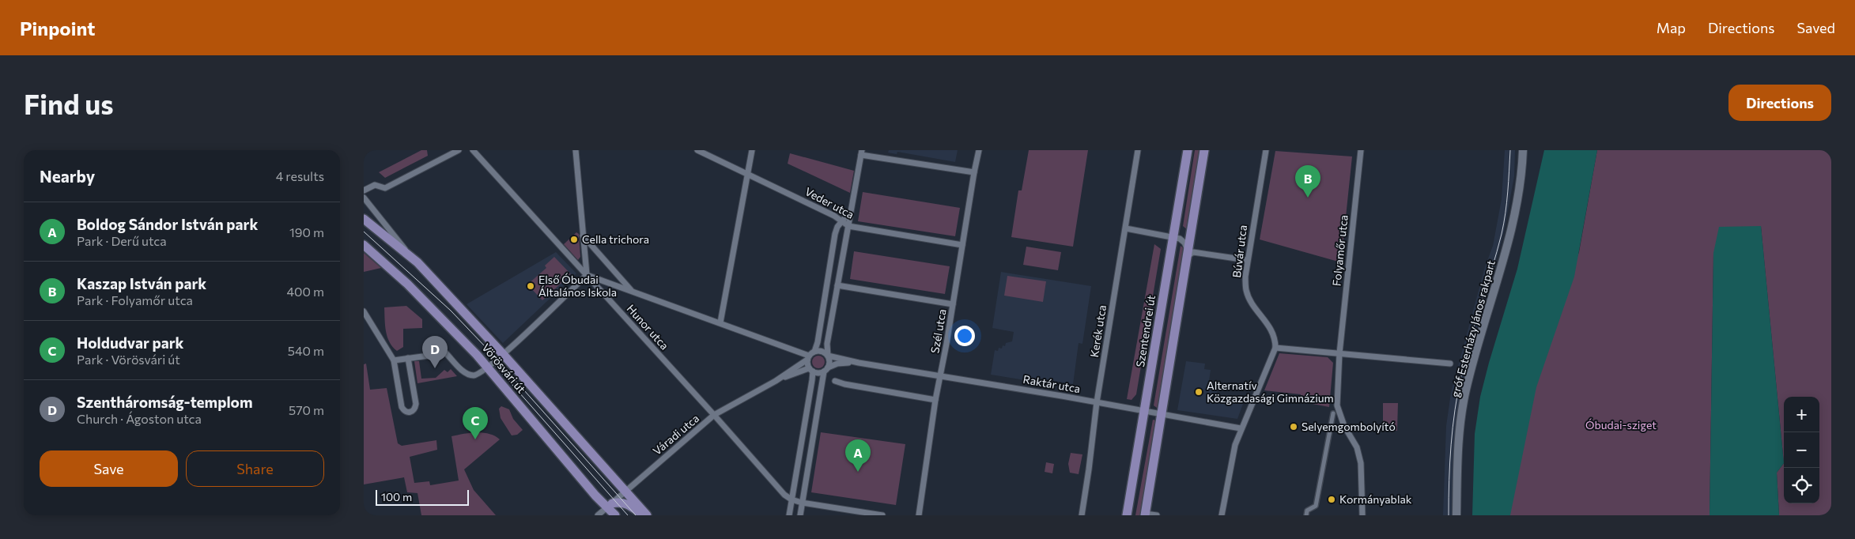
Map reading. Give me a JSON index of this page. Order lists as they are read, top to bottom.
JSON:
{
  "streets": {
    "main road": ["gróf Esterházy János rakpart", "Szentendrei út", "Vörösvári út"],
    "street": [
      "Veder utca",
      "Folyamőr utca",
      "Búvár utca",
      "Hunor utca",
      "Szél utca",
      "Kerék utca",
      "Raktár utca",
      "Váradi utca"
    ]
  },
  "crossings": [
    ["Veder utca", "Szél utca"],
    ["Hunor utca", "Váradi utca"],
    ["Szél utca", "Raktár utca"],
    ["Kerék utca", "Raktár utca"],
    ["Szentendrei út", "Raktár utca"],
    ["Vörösvári út", "Váradi utca"],
    ["Raktár utca", "Váradi utca"]
  ],
  "parks": ["Óbudai-sziget"],
  "places": [
    "Cella trichora",
    "Első Óbudai Általános Iskola",
    "Alternatív Közgazdasági Gimnázium",
    "Selyemgombolyító",
    "Kormányablak"
  ],
  "scale_bar": "100 m",
  "page": {
    "header": "Pinpoint",
    "nav": ["Map", "Directions", "Saved"],
    "buttons": [
      "Directions",
      ["Save", "Share"]
    ],
    "title": "Find us",
    "heading": ["Nearby", "4 results"],
    "pins": [
      "B",
      "D",
      "C",
      "A"
    ],
    "list": [
      {
        "mark": "A",
        "name": "Boldog Sándor István park",
        "note": "Park · Derű utca",
        "value": "190 m"
      },
      {
        "mark": "B",
        "name": "Kaszap István park",
        "note": "Park · Folyamőr utca",
        "value": "400 m"
      },
      {
        "mark": "C",
        "name": "Holdudvar park",
        "note": "Park · Vörösvári út",
        "value": "540 m"
      },
      {
        "mark": "D",
        "name": "Szentháromság-templom",
        "note": "Church · Ágoston utca",
        "value": "570 m"
      }
    ],
    "map_buttons": ["+", "−"],
    "scale": "100 m"
  }
}
